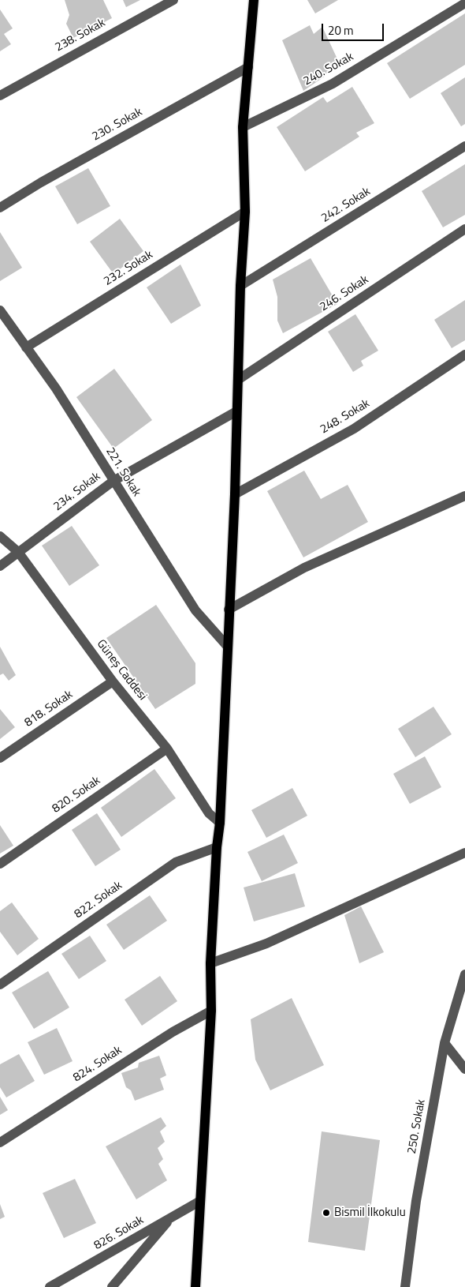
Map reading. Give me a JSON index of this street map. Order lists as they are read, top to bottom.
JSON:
{
  "streets": {
    "street": [
      "238. Sokak",
      "240. Sokak",
      "230. Sokak",
      "242. Sokak",
      "232. Sokak",
      "246. Sokak",
      "248. Sokak",
      "221. Sokak",
      "234. Sokak",
      "Güneş Caddesi",
      "818. Sokak",
      "820. Sokak",
      "822. Sokak",
      "824. Sokak",
      "250. Sokak",
      "826. Sokak"
    ]
  },
  "crossings": [
    ["232. Sokak", "221. Sokak"],
    ["221. Sokak", "234. Sokak"],
    ["234. Sokak", "Güneş Caddesi"],
    ["Güneş Caddesi", "818. Sokak"],
    ["Güneş Caddesi", "820. Sokak"]
  ],
  "places": ["Bismil İlkokulu"],
  "scale_bar": "20 m"
}
